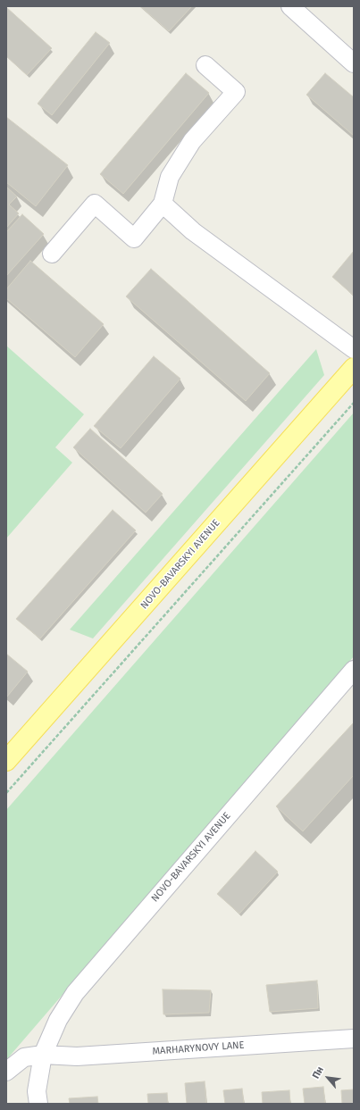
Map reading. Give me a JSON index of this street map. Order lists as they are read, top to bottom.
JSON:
{
  "streets": {
    "main road": ["NOVO-BAVARSKYI AVENUE"],
    "street": ["MARHARYNOVY LANE"]
  },
  "crossings": [
    ["NOVO-BAVARSKYI AVENUE", "MARHARYNOVY LANE"]
  ],
  "north": "top left"
}
